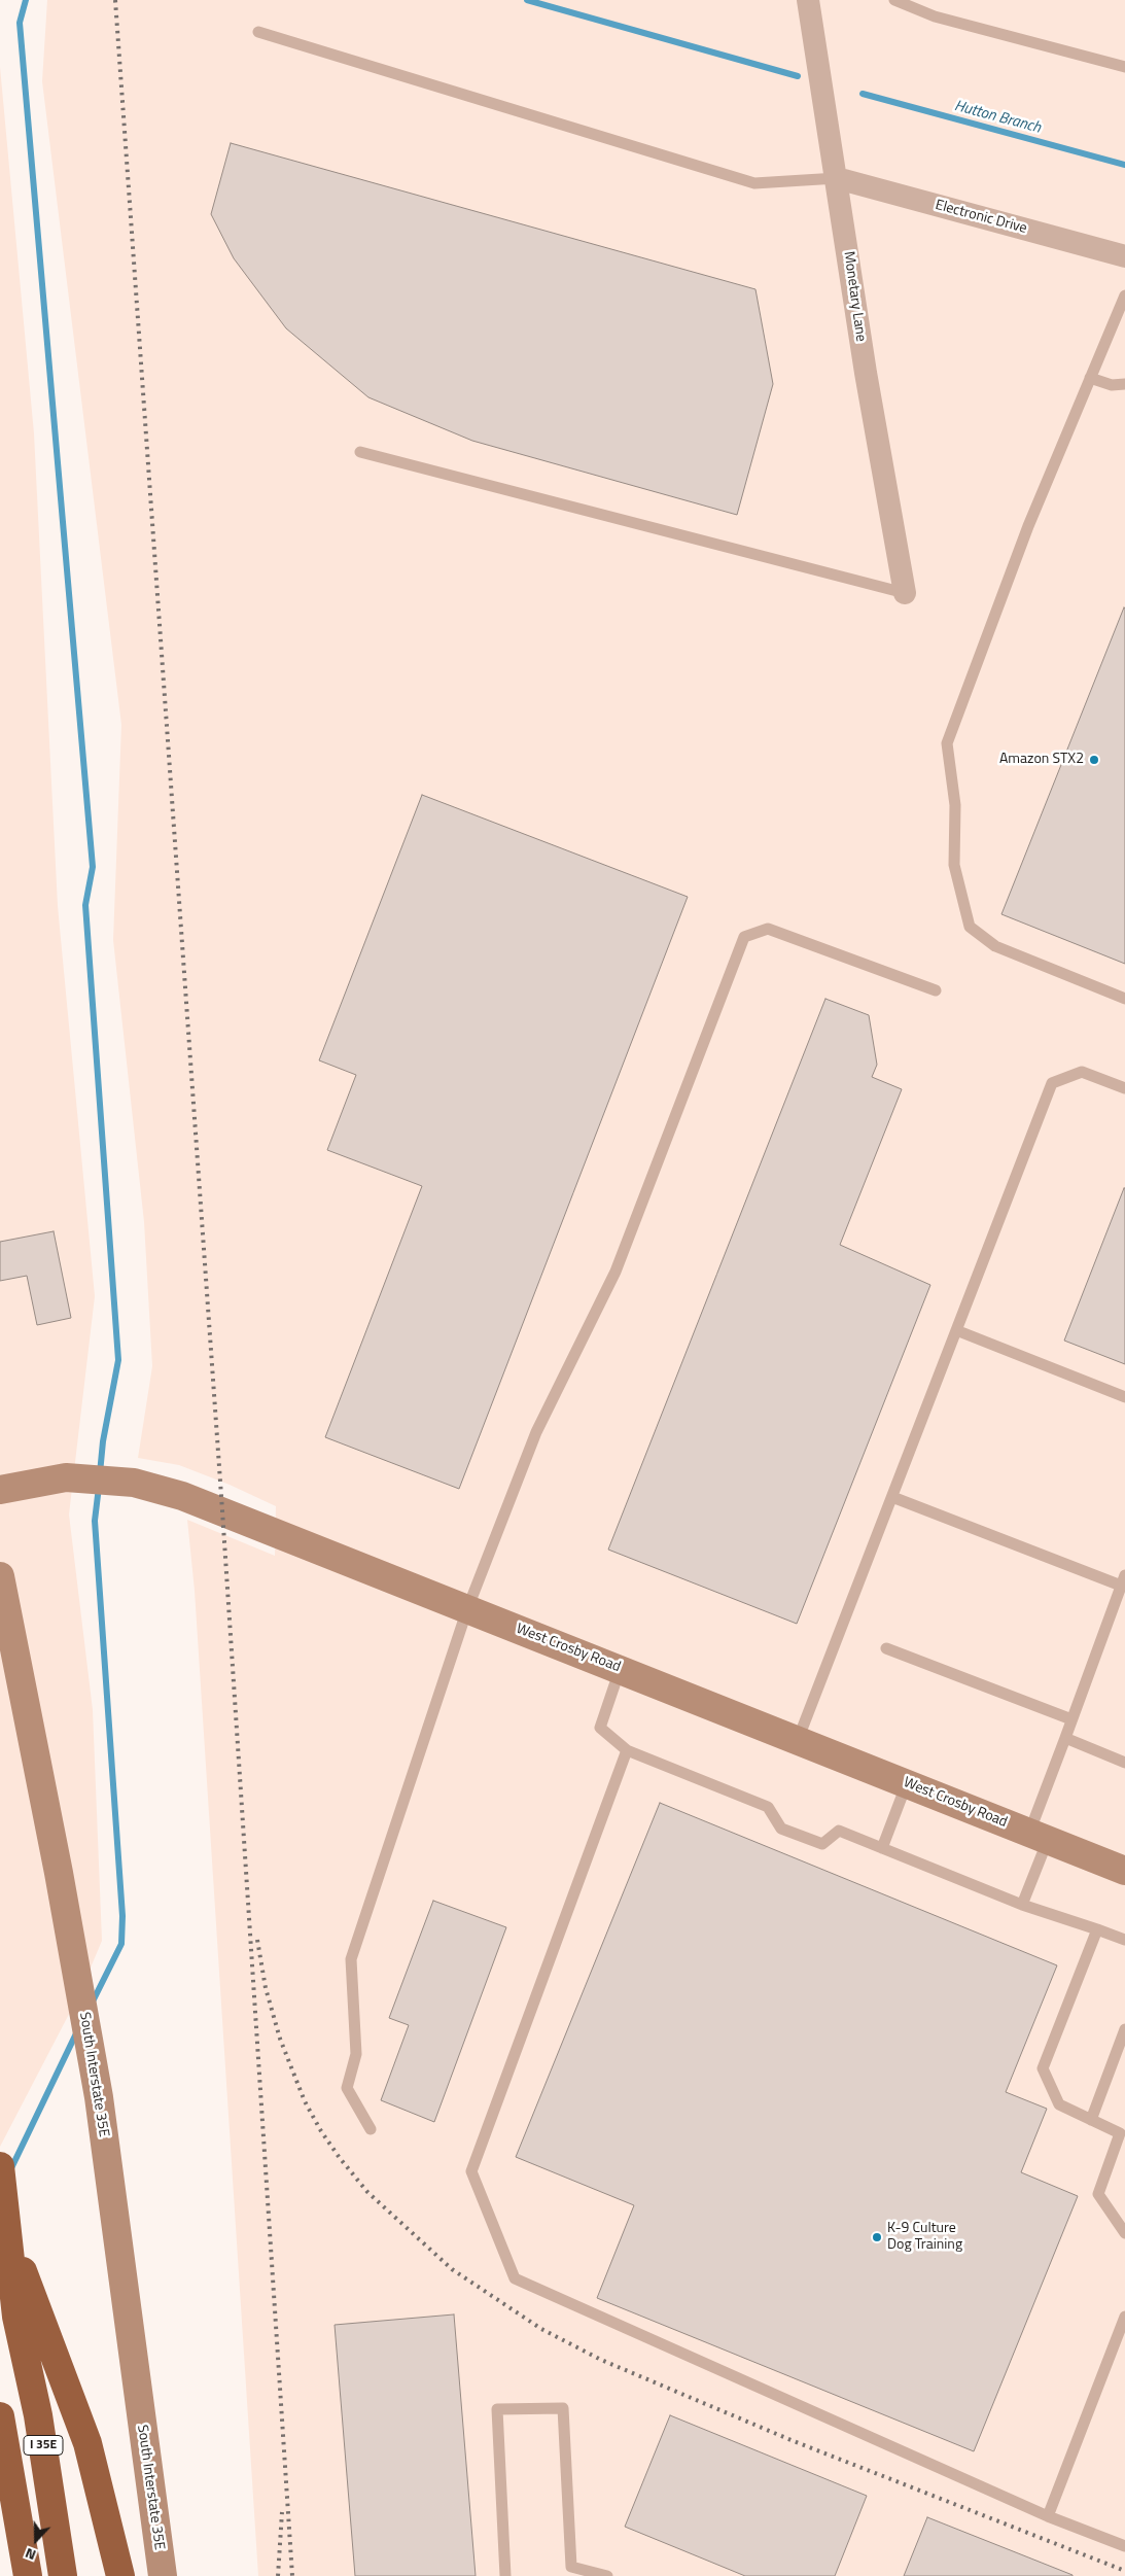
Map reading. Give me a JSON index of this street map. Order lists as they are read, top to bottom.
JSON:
{
  "streets": {
    "highway": ["I 35E"],
    "street": [
      "Electronic Drive",
      "Monetary Lane",
      "West Crosby Road",
      "South Interstate 35E"
    ]
  },
  "crossings": [
    ["Electronic Drive", "Monetary Lane"]
  ],
  "water": ["Hutton Branch"],
  "places": ["Amazon STX2", "K-9 Culture Dog Training"],
  "north": "bottom"
}
